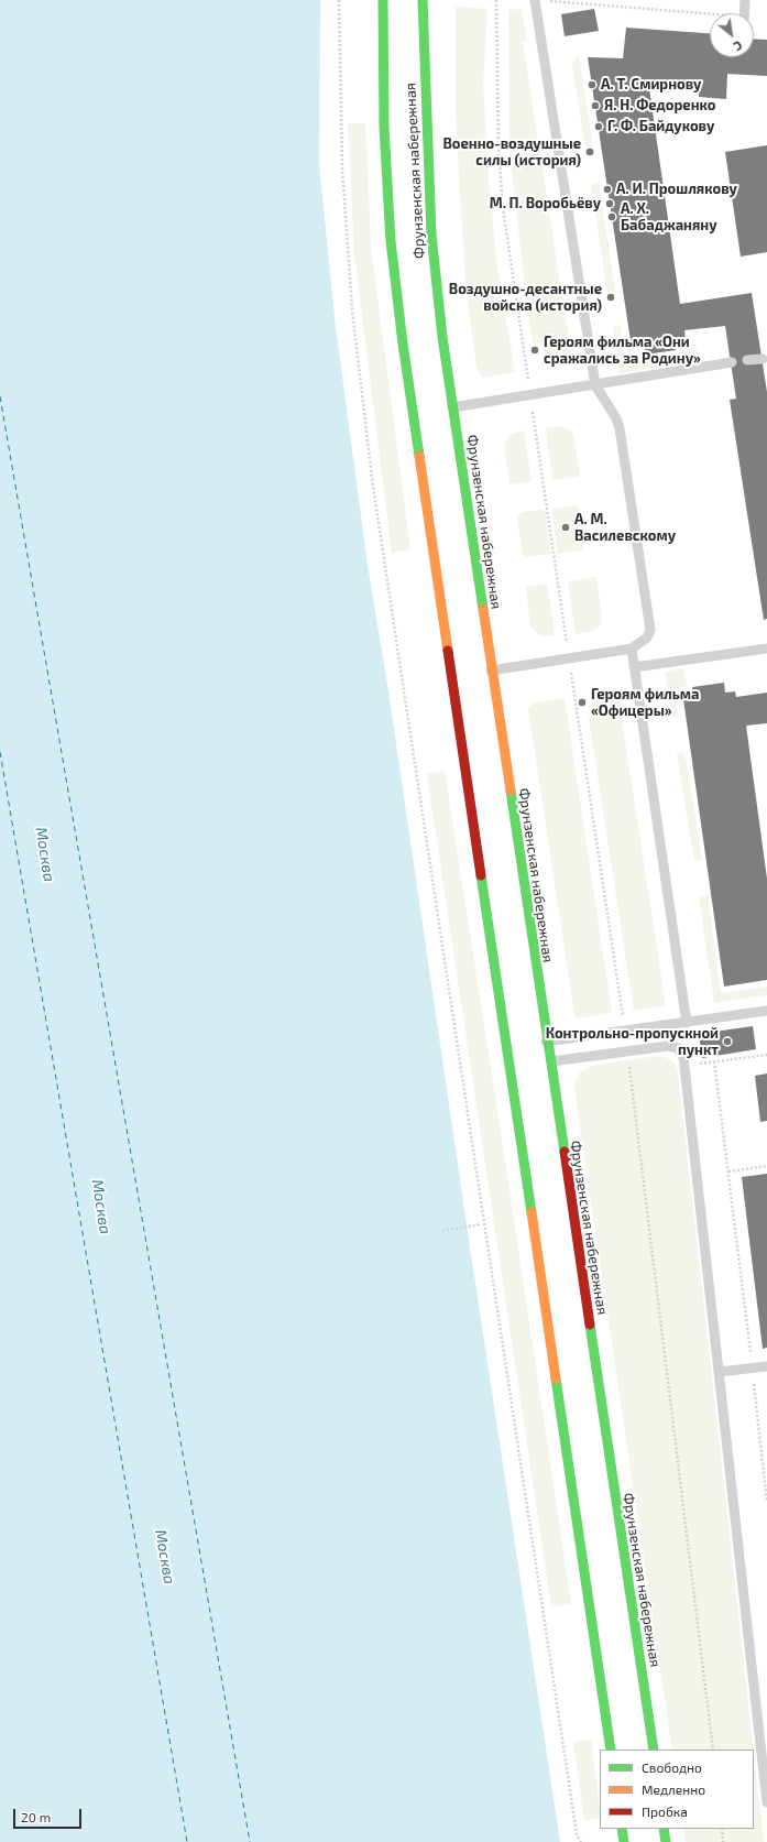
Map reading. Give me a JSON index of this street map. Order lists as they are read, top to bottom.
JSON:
{
  "streets": {
    "main road": ["Фрунзенская набережная"]
  },
  "water": ["Москва"],
  "places": [
    "А. Т. Смирнову",
    "Я. Н. Федоренко",
    "Г. Ф. Байдукову",
    "Военно-воздушные силы (история)",
    "А. И. Прошлякову",
    "М. П. Воробьёву",
    "А. Х. Бабаджаняну",
    "Воздушно-десантные войска (история)",
    "Героям фильма «Они сражались за Родину»",
    "А. М. Василевскому",
    "Героям фильма «Офицеры»",
    "Контрольно-пропускной пункт"
  ],
  "legend": ["Свободно", "Медленно", "Пробка"],
  "scale_bar": "20 m",
  "north": "bottom right"
}
